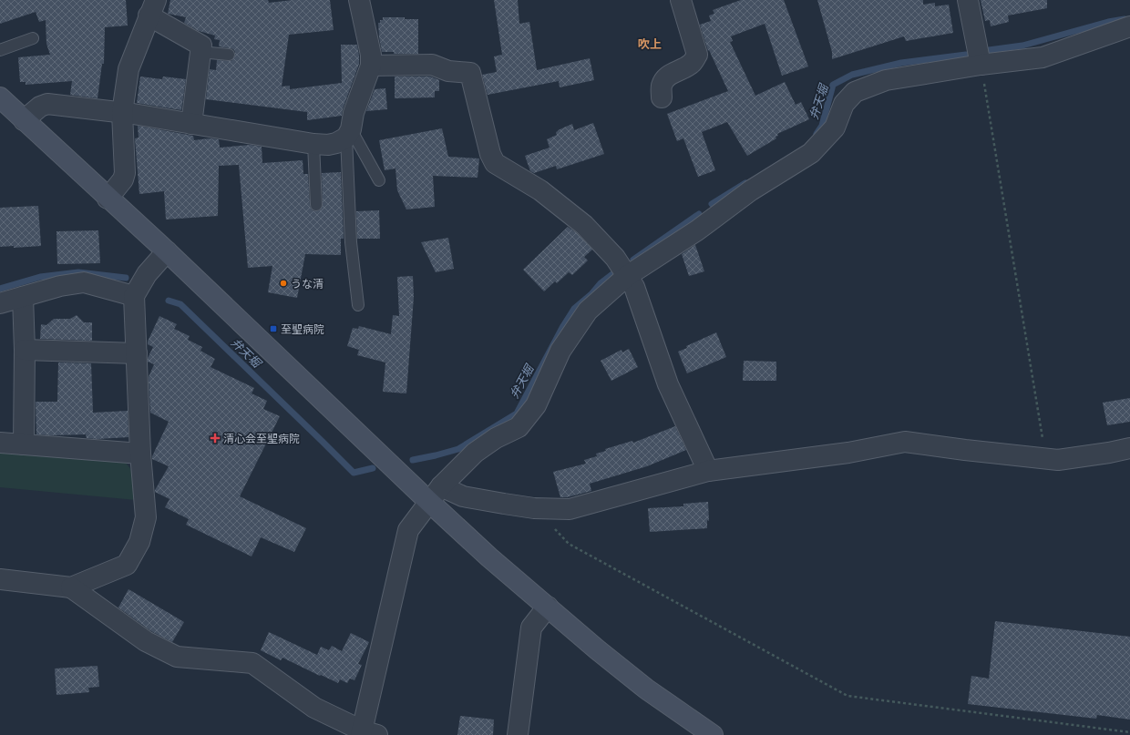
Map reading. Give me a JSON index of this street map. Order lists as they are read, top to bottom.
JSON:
{
  "districts": ["吹上"],
  "water": ["弁天堀"],
  "places": {
    "other": ["うな清"],
    "transit": ["至聖病院"],
    "health": ["清心会至聖病院"]
  }
}
